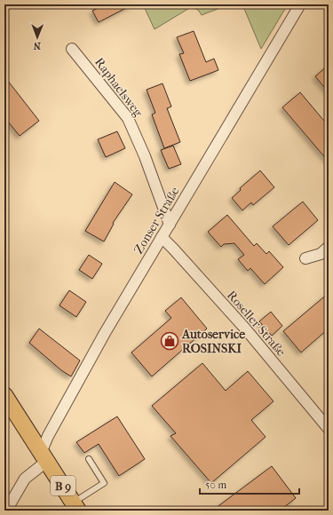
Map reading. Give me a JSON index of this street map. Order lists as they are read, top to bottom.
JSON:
{
  "streets": {
    "main road": ["B 9"],
    "street": ["Raphaelsweg", "Zonser Straße", "Roseller Straße"]
  },
  "crossings": [
    ["Raphaelsweg", "Zonser Straße"],
    ["Zonser Straße", "Roseller Straße"],
    ["Zonser Straße", "B 9"]
  ],
  "places": {
    "shop": ["Autoservice ROSINSKI"]
  },
  "scale_bar": "50 m",
  "north": "bottom"
}
